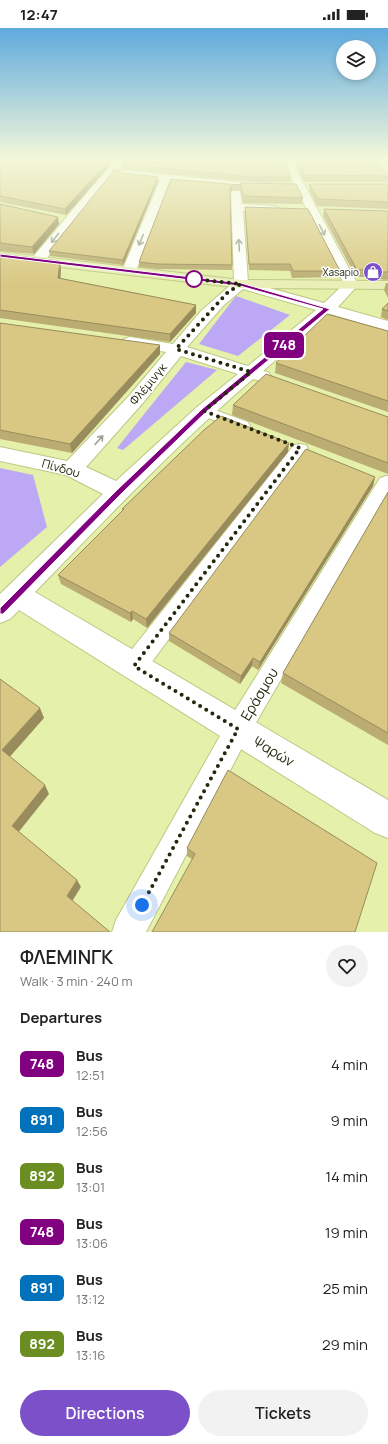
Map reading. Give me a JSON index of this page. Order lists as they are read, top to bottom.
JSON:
{
  "streets": {
    "street": ["Φλέμινγκ", "Πίνδου", "Ψαρών"],
    "lane": ["Εράσμου"]
  },
  "crossings": [
    ["Φλέμινγκ", "Πίνδου"],
    ["Εράσμου", "Ψαρών"]
  ],
  "places": {
    "shop": ["Xasapio"]
  },
  "lines": ["bus line 748"],
  "page": {
    "status": "12:47",
    "on_map": "748",
    "heading": [
      ["ΦΛΕΜΙΝΓΚ", "Walk · 3 min · 240 m"],
      "Departures"
    ],
    "list": [
      {
        "mark": "748",
        "name": "Bus",
        "note": "12:51",
        "value": "4 min"
      },
      {
        "mark": "891",
        "name": "Bus",
        "note": "12:56",
        "value": "9 min"
      },
      {
        "mark": "892",
        "name": "Bus",
        "note": "13:01",
        "value": "14 min"
      },
      {
        "mark": "748",
        "name": "Bus",
        "note": "13:06",
        "value": "19 min"
      },
      {
        "mark": "891",
        "name": "Bus",
        "note": "13:12",
        "value": "25 min"
      },
      {
        "mark": "892",
        "name": "Bus",
        "note": "13:16",
        "value": "29 min"
      }
    ],
    "buttons": ["Directions", "Tickets"]
  }
}
